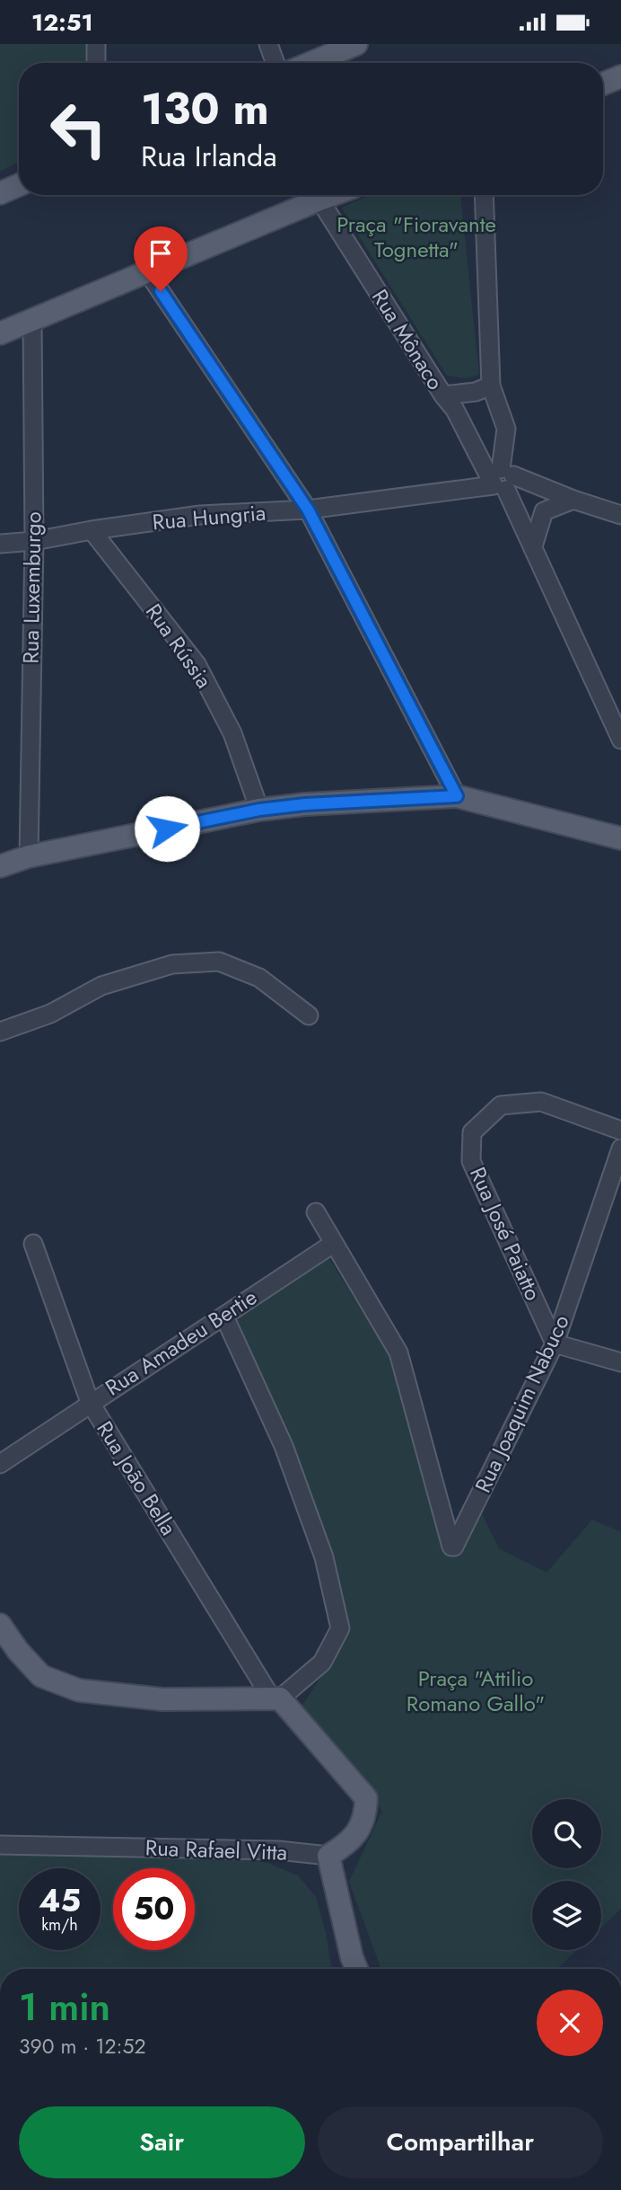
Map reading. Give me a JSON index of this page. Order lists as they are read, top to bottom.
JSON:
{
  "streets": {
    "street": [
      "Rua Mônaco",
      "Rua Hungria",
      "Rua Luxemburgo",
      "Rua Rússia",
      "Rua José Paiatto",
      "Rua Amadeu Bertie",
      "Rua Joaquim Nabuco",
      "Rua João Bella",
      "Rua Rafael Vitta"
    ]
  },
  "crossings": [
    ["Rua Mônaco", "Rua Hungria"],
    ["Rua Hungria", "Rua Luxemburgo"],
    ["Rua Hungria", "Rua Rússia"],
    ["Rua José Paiatto", "Rua Joaquim Nabuco"],
    ["Rua Amadeu Bertie", "Rua Joaquim Nabuco"],
    ["Rua Amadeu Bertie", "Rua João Bella"]
  ],
  "parks": ["Praça \"Fioravante Tognetta\"", "Praça \"Attilio Romano Gallo\""],
  "page": {
    "status": "12:51",
    "turn": ["130 m", "Rua Irlanda"],
    "speed": "45 km/h",
    "limit": "50",
    "heading": ["1 min", "390 m · 12:52"],
    "buttons": ["Sair", "Compartilhar"]
  }
}
